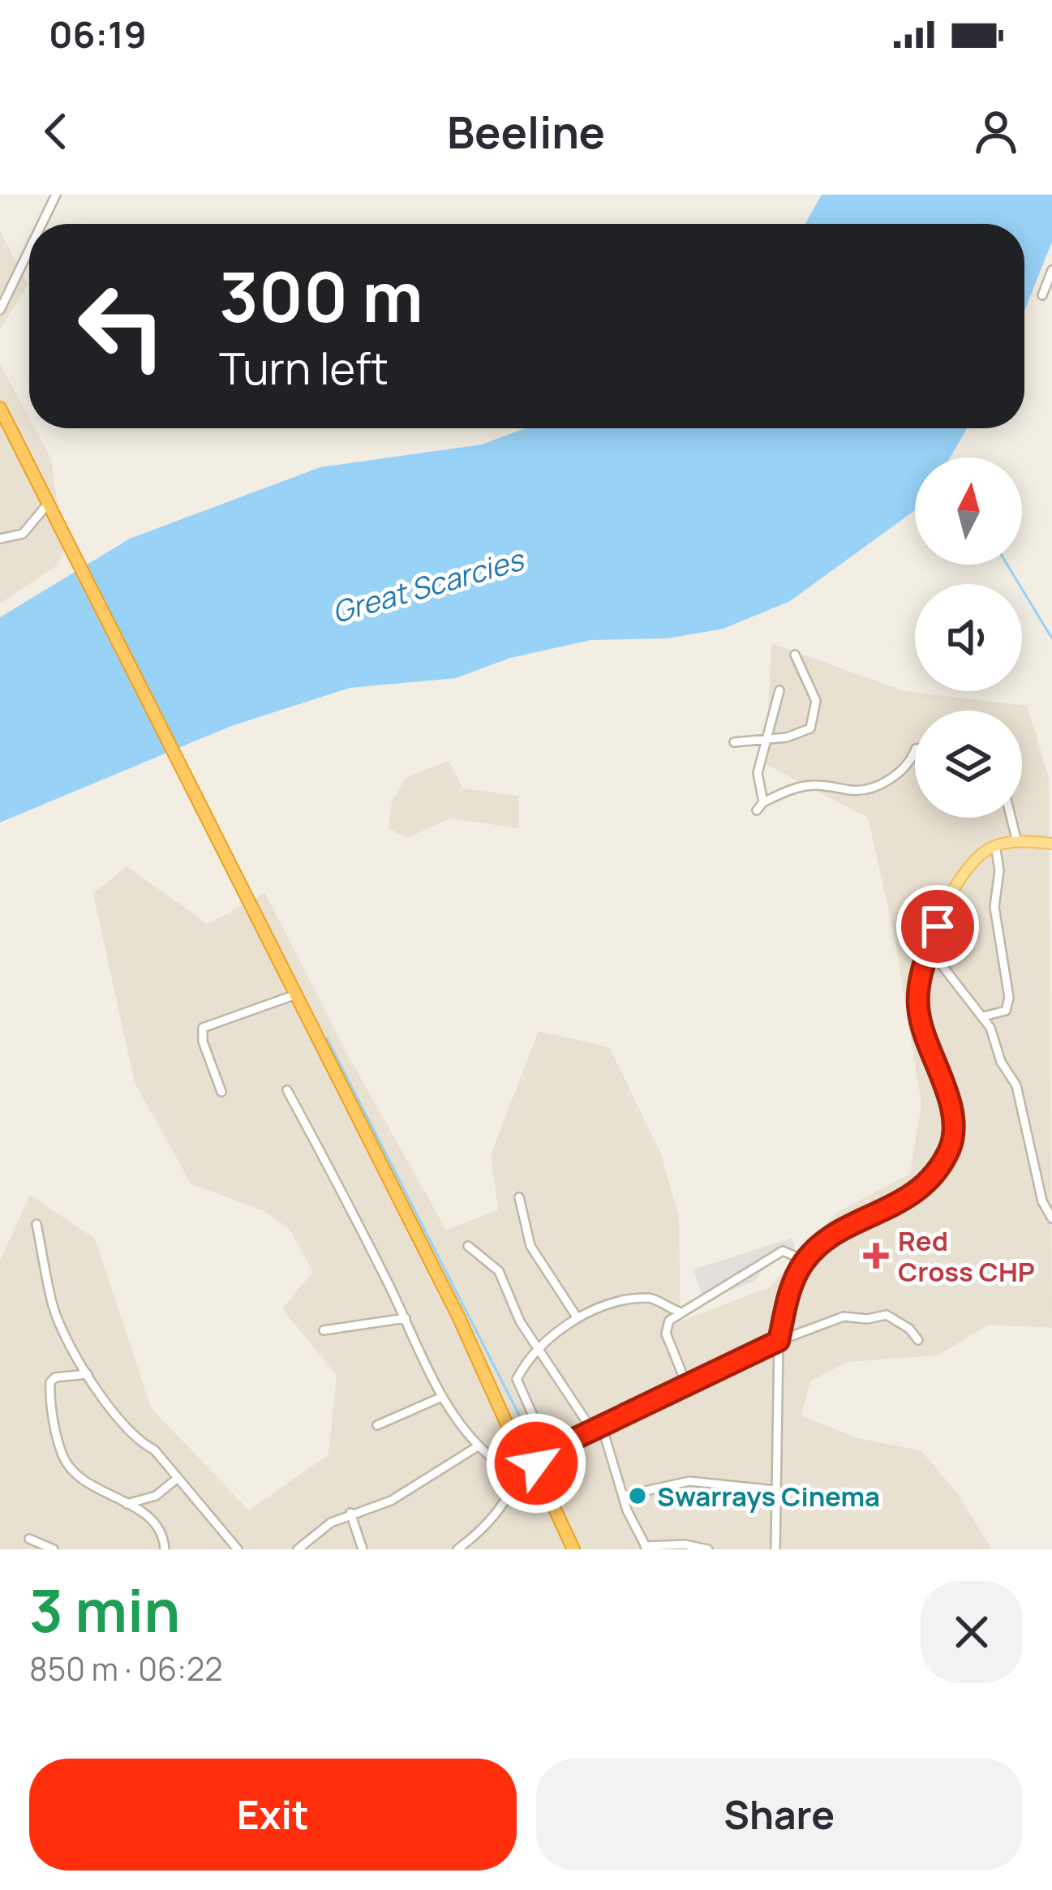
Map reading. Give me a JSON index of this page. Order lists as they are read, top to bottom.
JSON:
{
  "water": ["Great Scarcies"],
  "places": {
    "health": ["Red Cross CHP"],
    "other": ["Swarrays Cinema"]
  },
  "north": "top",
  "page": {
    "status": "06:19",
    "header": "Beeline",
    "turn": ["300 m", "Turn left"],
    "heading": ["3 min", "850 m · 06:22"],
    "buttons": ["Exit", "Share"]
  }
}
